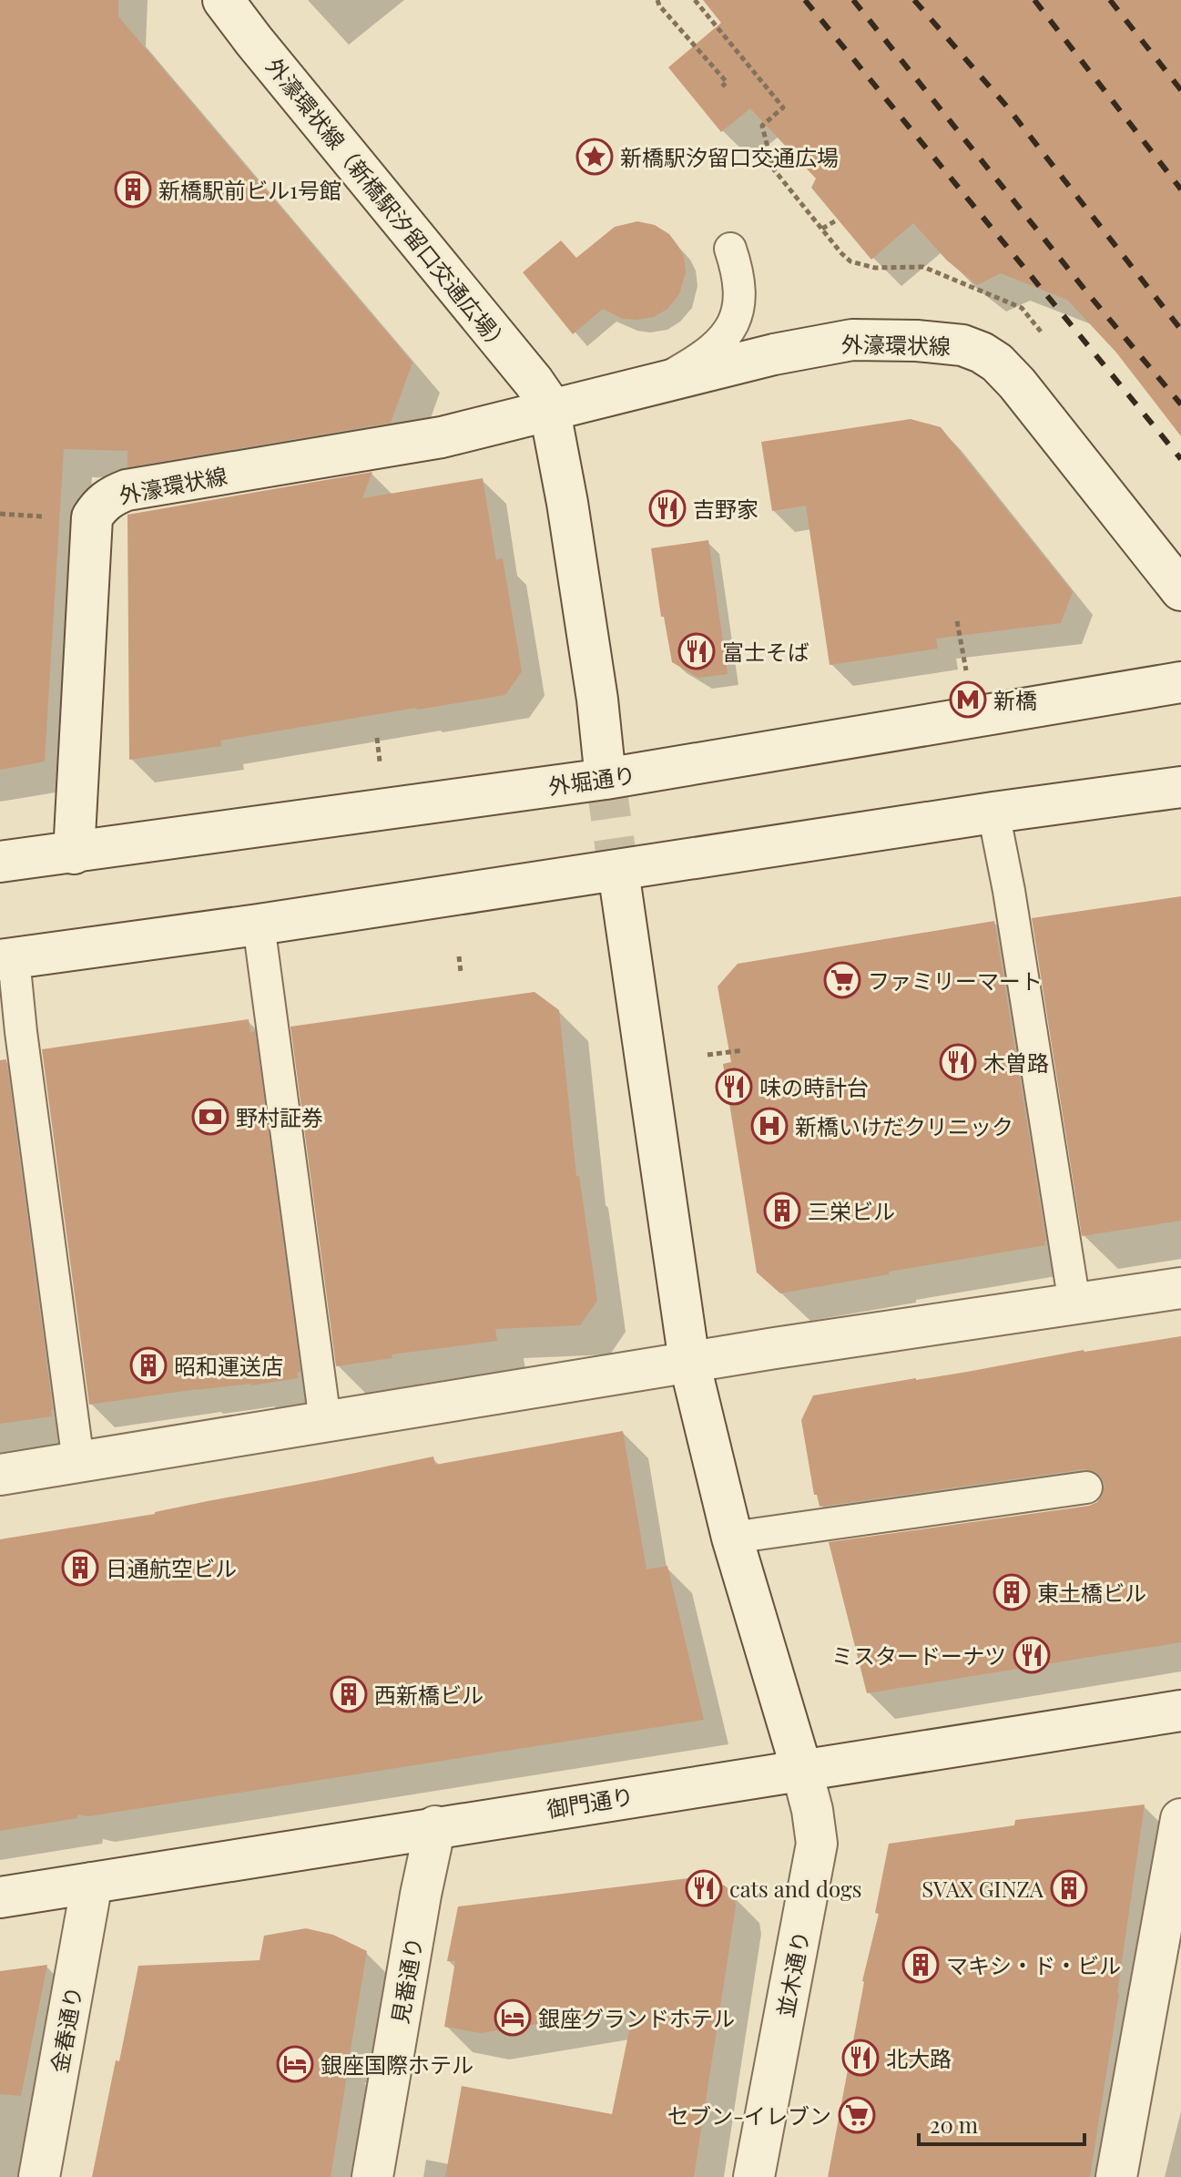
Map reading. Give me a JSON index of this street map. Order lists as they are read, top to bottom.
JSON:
{
  "streets": {
    "main road": [
      "外濠環状線（新橋駅汐留口交通広場）",
      "外濠環状線",
      "外堀通り",
      "御門通り",
      "並木通り",
      "見番通り",
      "金春通り"
    ]
  },
  "crossings": [
    ["外濠環状線（新橋駅汐留口交通広場）", "外濠環状線"],
    ["外濠環状線", "外堀通り"],
    ["御門通り", "並木通り"],
    ["御門通り", "見番通り"],
    ["御門通り", "金春通り"]
  ],
  "places": {
    "place": ["新橋駅汐留口交通広場"],
    "building": [
      "新橋駅前ビル1号館",
      "三栄ビル",
      "昭和運送店",
      "日通航空ビル",
      "東土橋ビル",
      "西新橋ビル",
      "SVAX GINZA",
      "マキシ・ド・ビル"
    ],
    "restaurant": [
      "吉野家",
      "富士そば",
      "木曽路",
      "味の時計台",
      "ミスタードーナツ",
      "cats and dogs",
      "北大路"
    ],
    "metro station": ["新橋"],
    "supermarket": ["ファミリーマート", "セブン-イレブン"],
    "bank": ["野村証券"],
    "hospital": ["新橋いけだクリニック"],
    "hotel": ["銀座グランドホテル", "銀座国際ホテル"]
  },
  "scale_bar": "20 m"
}
